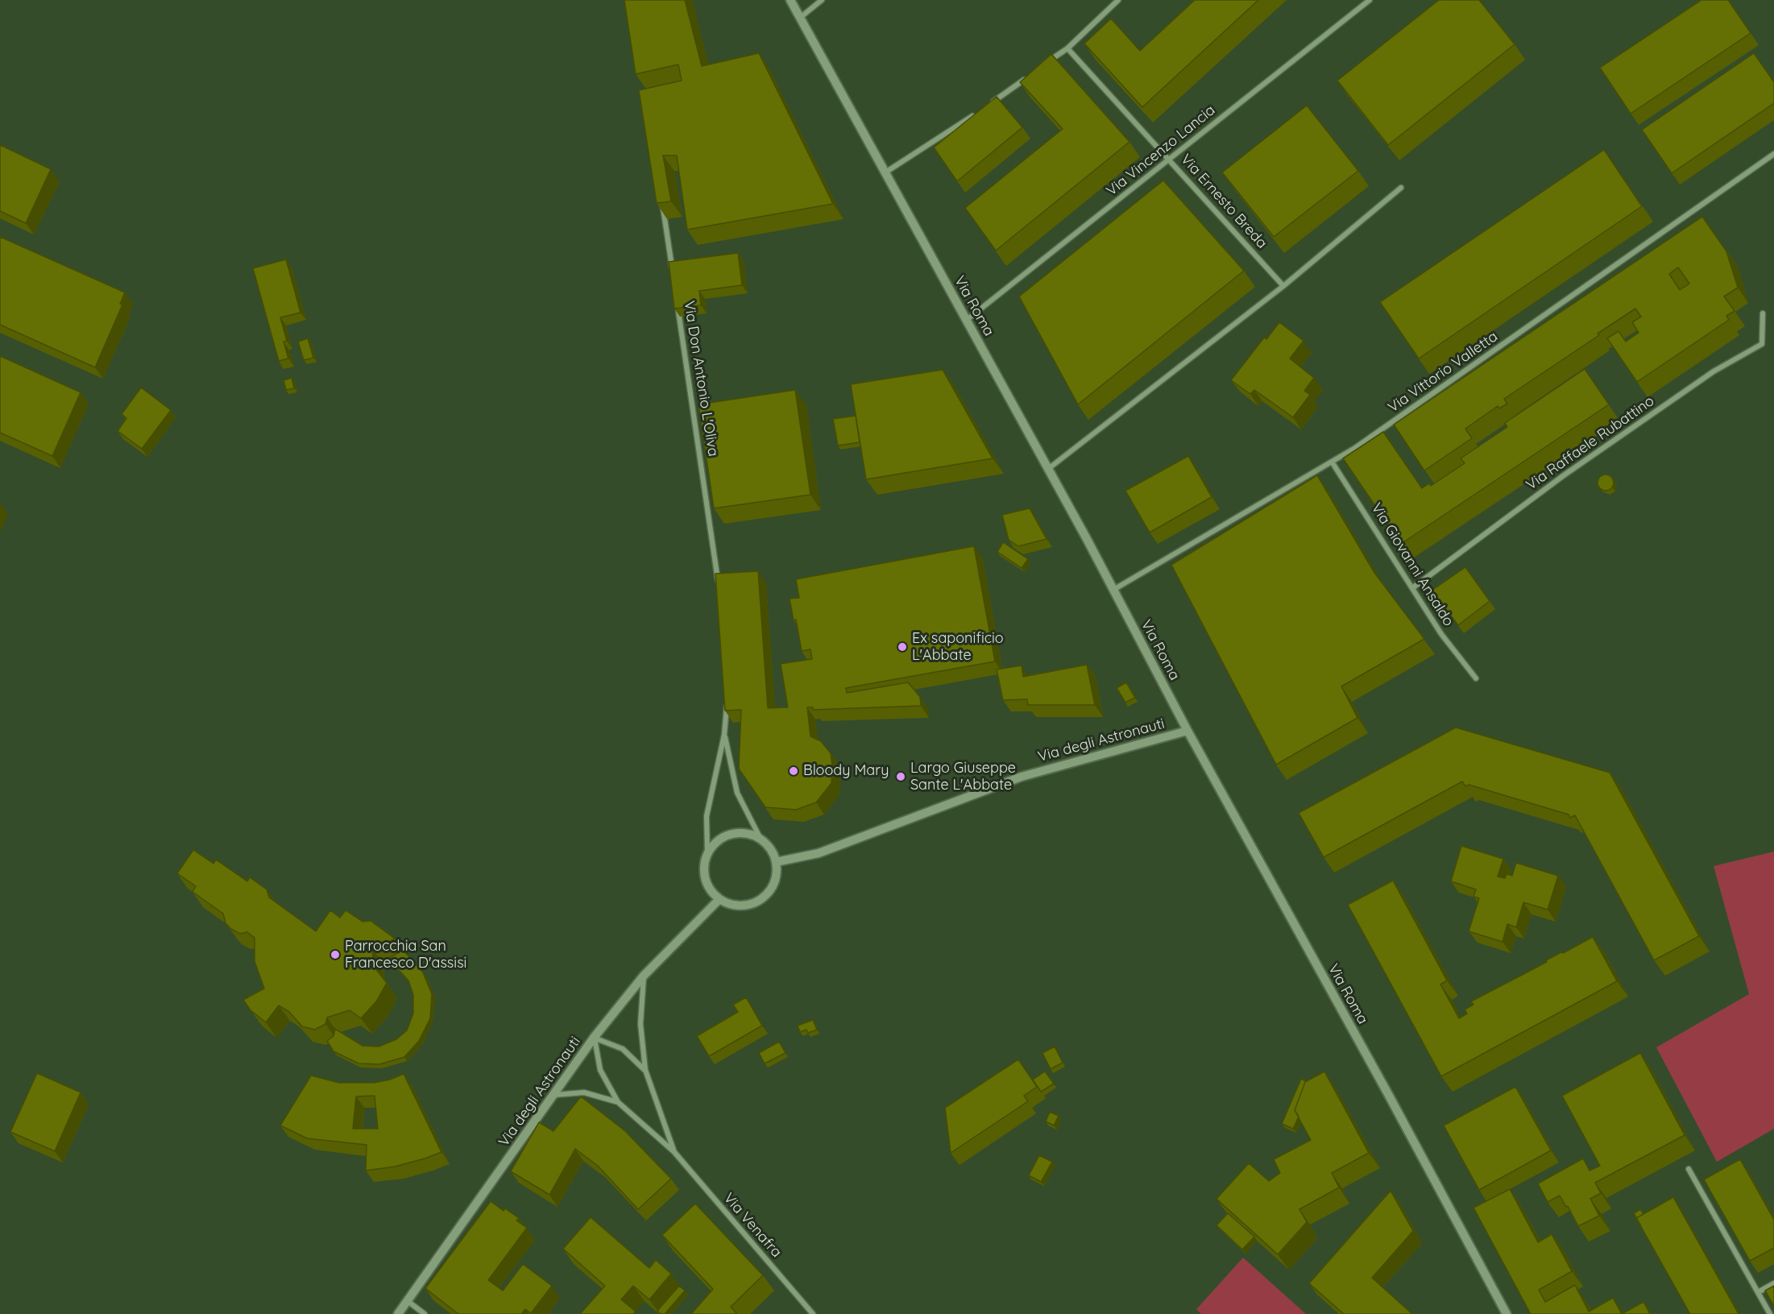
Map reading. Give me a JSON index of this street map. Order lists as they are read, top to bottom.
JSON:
{
  "streets": {
    "street": [
      "Via Vincenzo Lancia",
      "Via Ernesto Breda",
      "Via Roma",
      "Via Vittorio Valletta",
      "Via Don Antonio L'Oliva",
      "Via Raffaele Rubattino",
      "Via Giovanni Ansaldo",
      "Via degli Astronauti",
      "Via Venafra"
    ]
  },
  "crossings": [
    ["Via Vincenzo Lancia", "Via Ernesto Breda"],
    ["Via Vincenzo Lancia", "Via Roma"],
    ["Via Roma", "Via Vittorio Valletta"],
    ["Via Roma", "Via degli Astronauti"],
    ["Via Vittorio Valletta", "Via Giovanni Ansaldo"],
    ["Via Raffaele Rubattino", "Via Giovanni Ansaldo"],
    ["Via degli Astronauti", "Via Venafra"]
  ],
  "places": [
    "Ex saponificio L'Abbate",
    "Bloody Mary",
    "Largo Giuseppe Sante L'Abbate",
    "Parrocchia San Francesco D'assisi"
  ]
}
